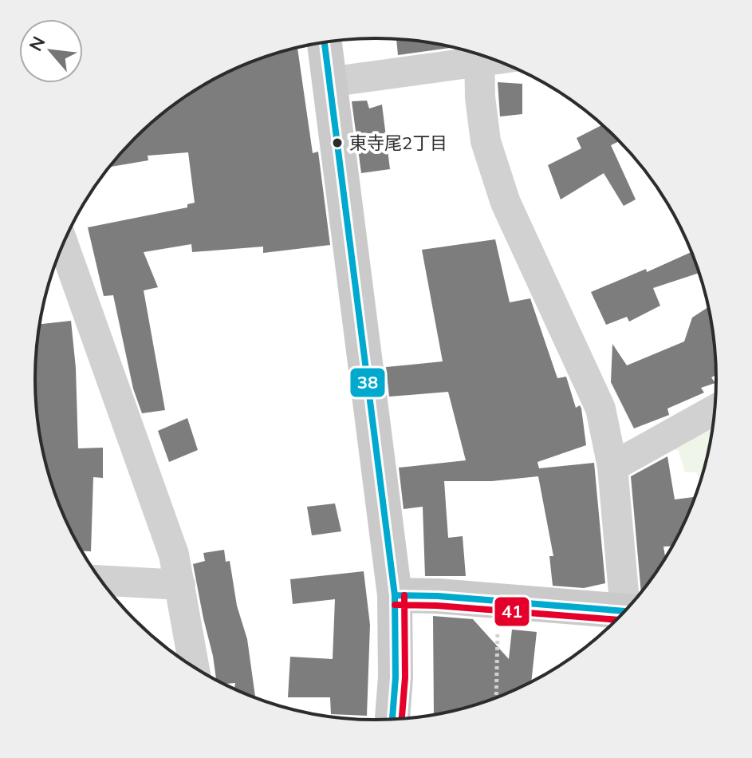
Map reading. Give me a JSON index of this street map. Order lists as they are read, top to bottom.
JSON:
{
  "places": ["東寺尾2丁目"],
  "lines": ["transit line 38", "transit line 41"],
  "north": "top left"
}
